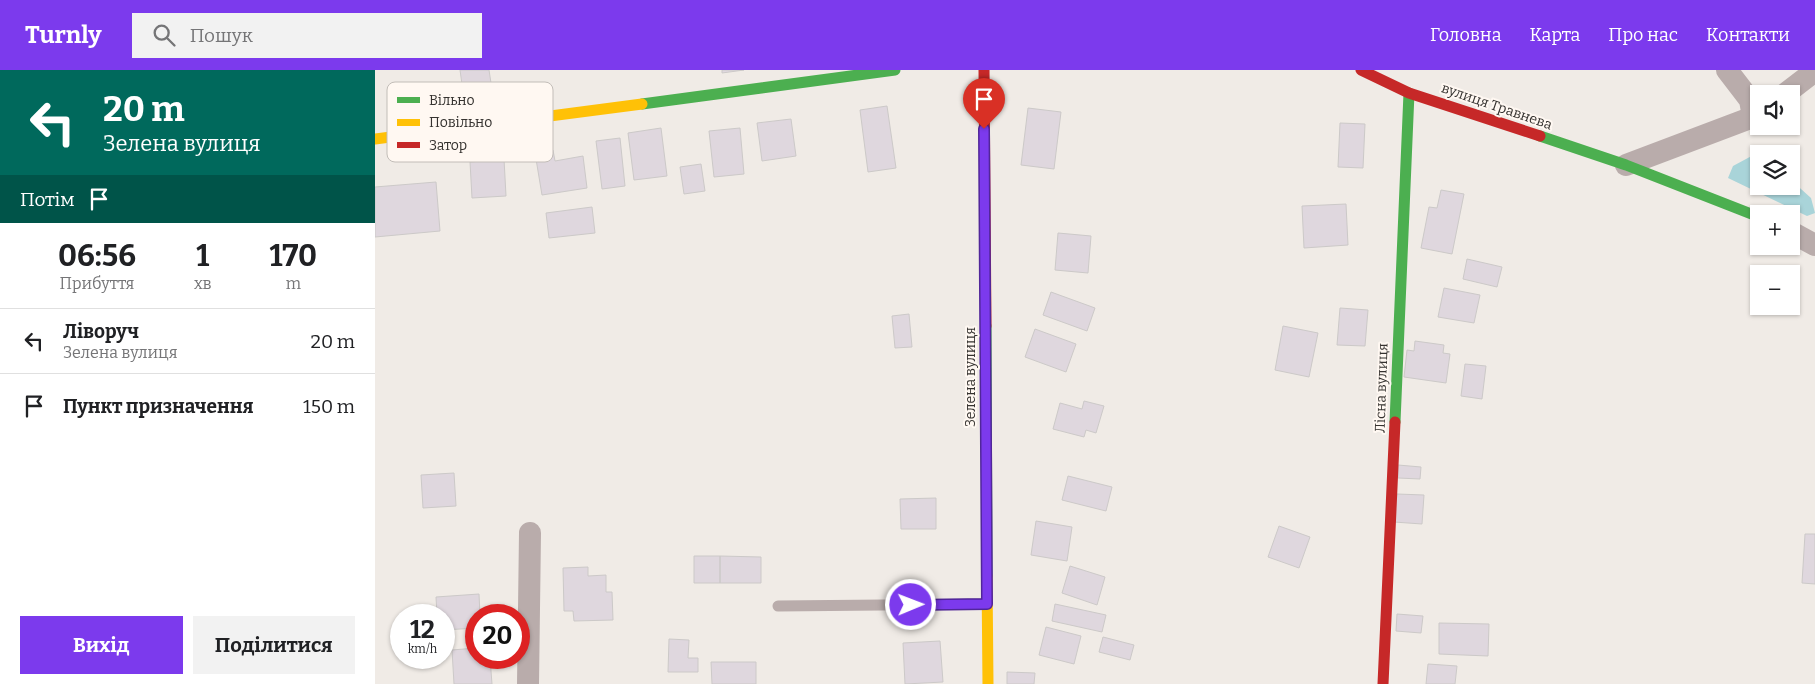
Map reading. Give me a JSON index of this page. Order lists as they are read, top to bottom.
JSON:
{
  "streets": {
    "street": ["вулиця Травнева", "Зелена вулиця", "Лісна вулиця"]
  },
  "crossings": [
    ["вулиця Травнева", "Лісна вулиця"]
  ],
  "legend": ["Вільно", "Повільно", "Затор"],
  "page": {
    "header": "Turnly",
    "search": "Пошук",
    "nav": [
      "Головна",
      "Карта",
      "Про нас",
      "Контакти"
    ],
    "turn": ["20 m", "Зелена вулиця"],
    "map_buttons": ["+", "−"],
    "then": "Потім",
    "eta": [
      "06:56",
      "Прибуття",
      "1",
      "хв",
      "170",
      "m"
    ],
    "list": [
      {
        "name": "Ліворуч",
        "note": "Зелена вулиця",
        "value": "20 m"
      },
      {
        "name": "Пункт призначення",
        "value": "150 m"
      }
    ],
    "speed": "12 km/h",
    "limit": "20",
    "buttons": ["Вихід", "Поділитися"]
  }
}
